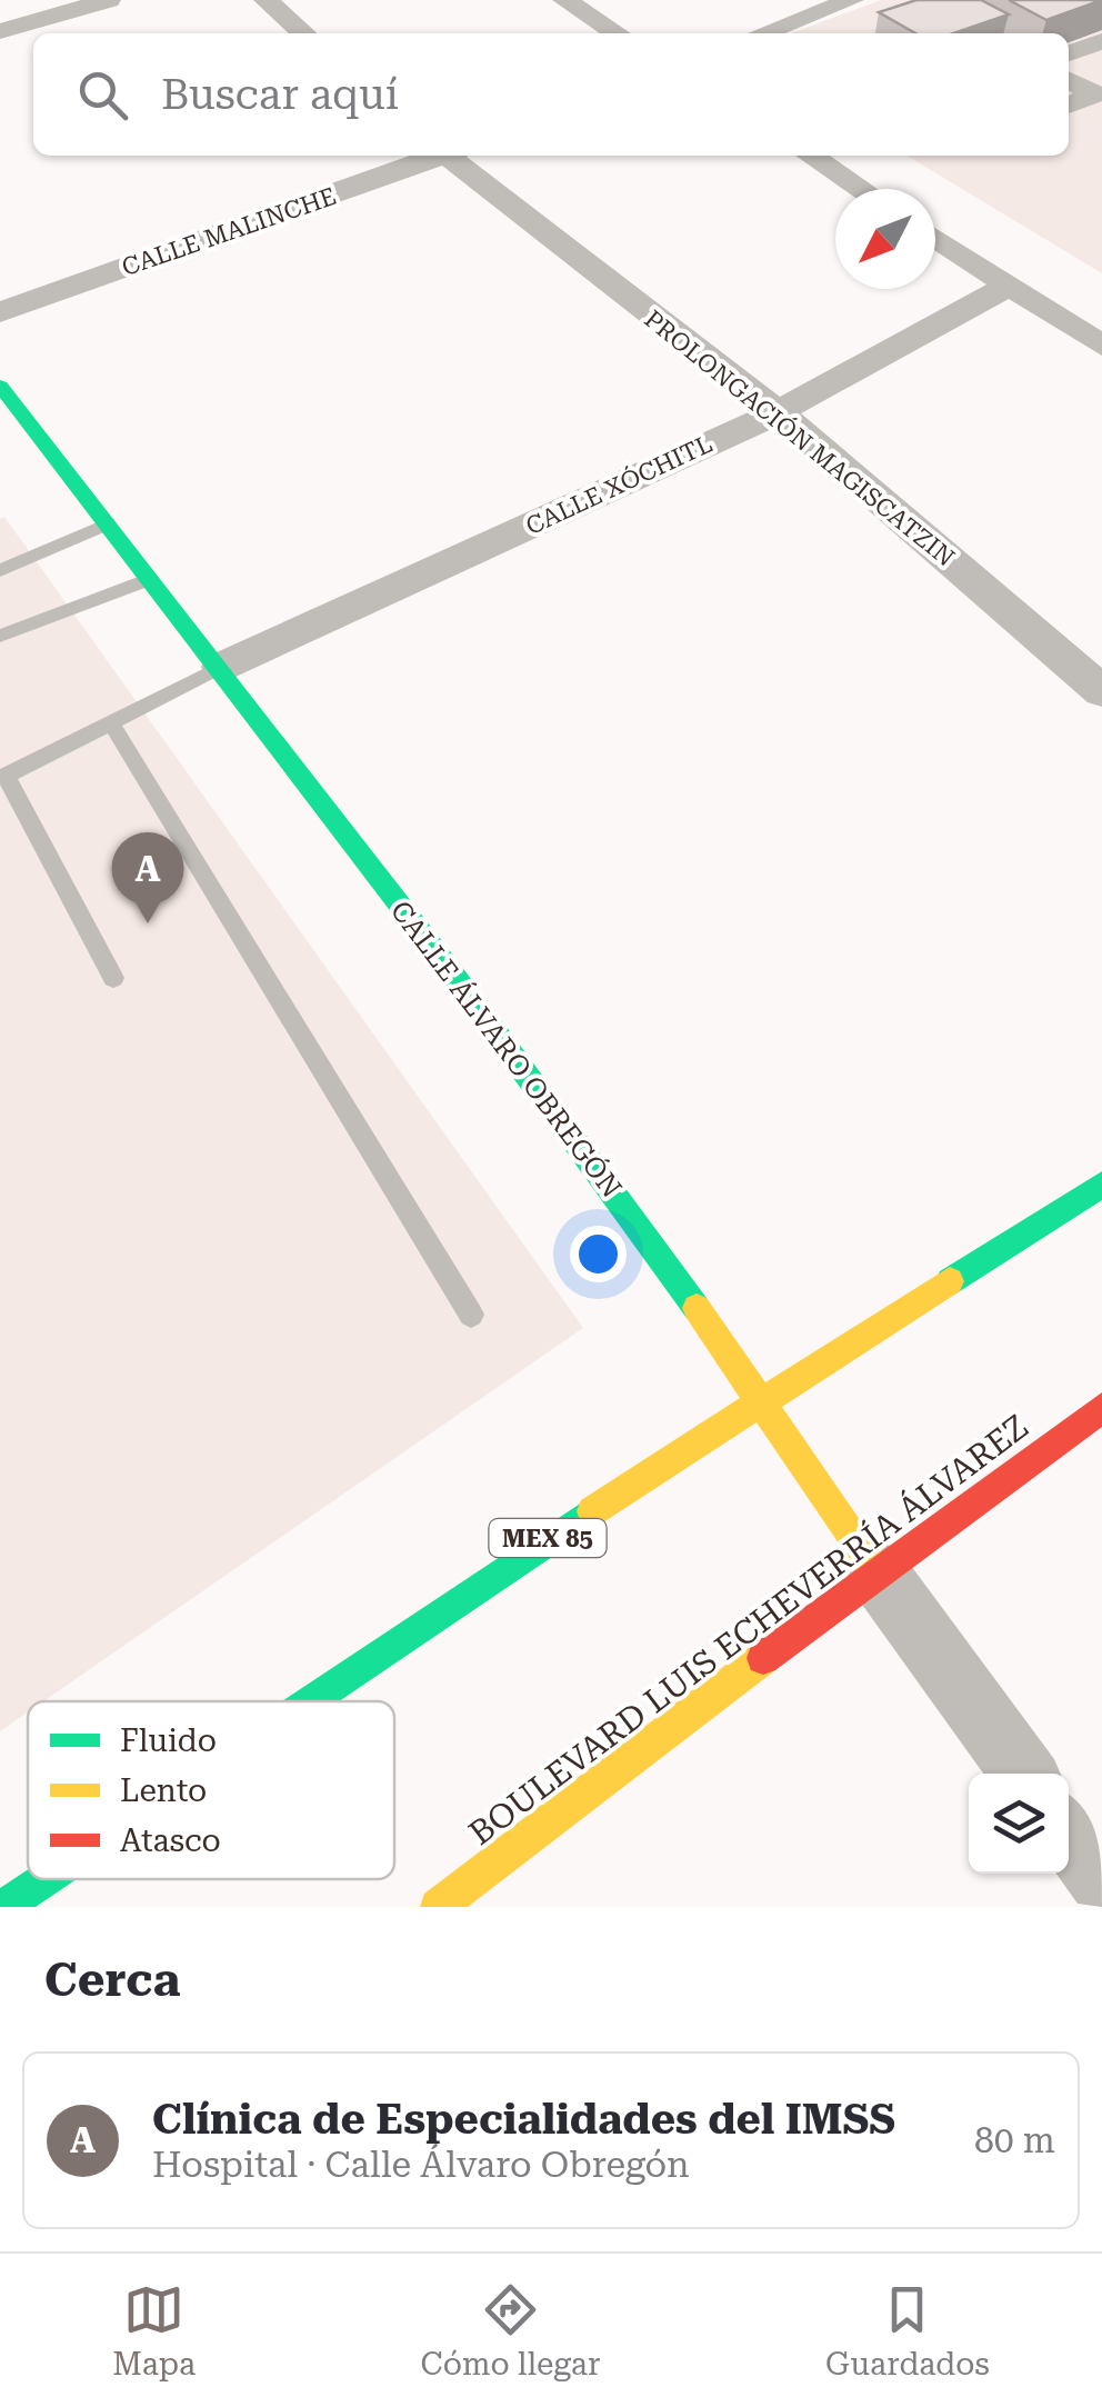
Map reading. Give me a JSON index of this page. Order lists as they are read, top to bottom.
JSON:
{
  "streets": {
    "street": [
      "CALLE MALINCHE",
      "PROLONGACIÓN MAGISCATZIN",
      "CALLE XÓCHITL",
      "CALLE ÁLVARO OBREGÓN",
      "MEX 85",
      "BOULEVARD LUIS ECHEVERRÍA ÁLVAREZ"
    ]
  },
  "crossings": [
    ["PROLONGACIÓN MAGISCATZIN", "CALLE XÓCHITL"],
    ["CALLE XÓCHITL", "CALLE ÁLVARO OBREGÓN"],
    ["CALLE ÁLVARO OBREGÓN", "MEX 85"],
    ["CALLE ÁLVARO OBREGÓN", "BOULEVARD LUIS ECHEVERRÍA ÁLVAREZ"]
  ],
  "legend": ["Fluido", "Lento", "Atasco"],
  "north": "bottom left",
  "page": {
    "search": "Buscar aquí",
    "pins": "A",
    "heading": "Cerca",
    "list": [
      {
        "mark": "A",
        "name": "Clínica de Especialidades del IMSS",
        "note": "Hospital · Calle Álvaro Obregón",
        "value": "80 m"
      }
    ],
    "nav": ["Mapa", "Cómo llegar", "Guardados"]
  }
}
